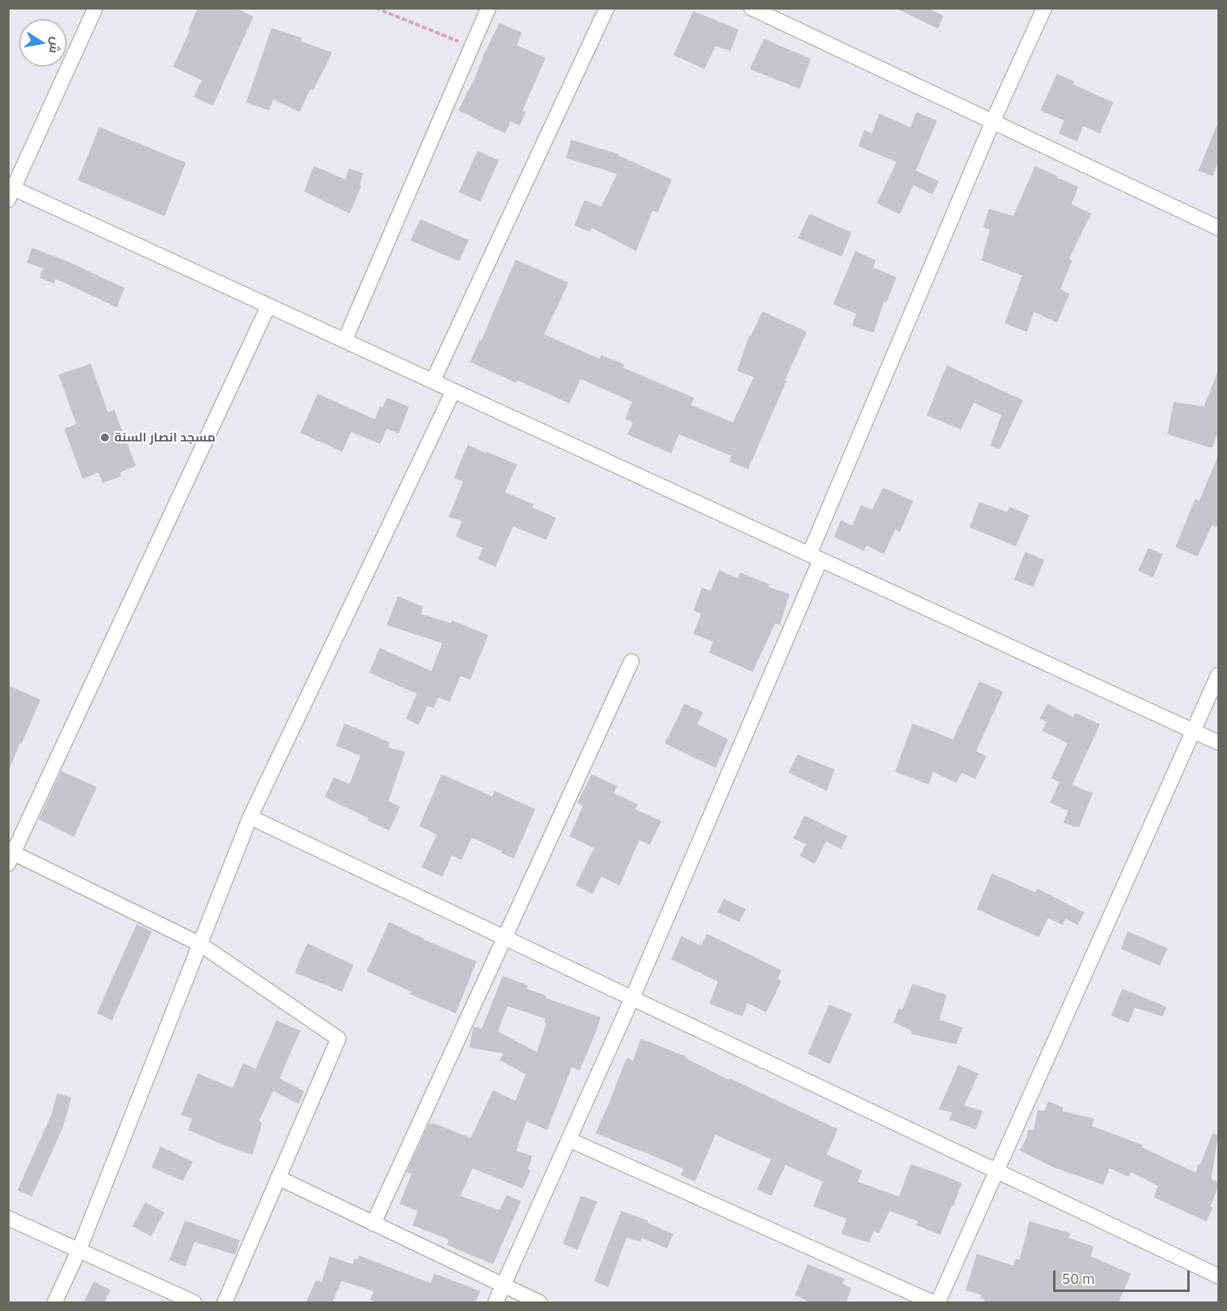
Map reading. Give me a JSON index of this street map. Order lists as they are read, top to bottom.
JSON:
{
  "places": ["مسجد انصار السنة"],
  "scale_bar": "50 m",
  "north": "right"
}
